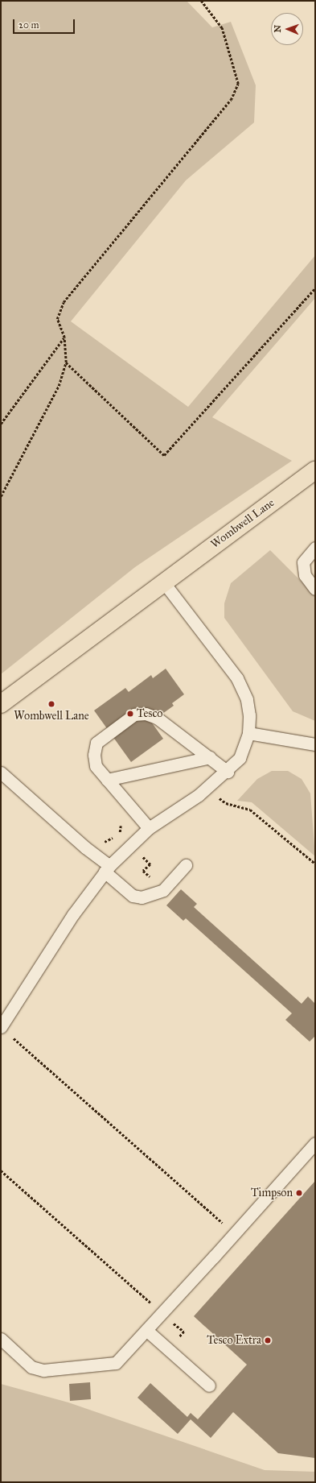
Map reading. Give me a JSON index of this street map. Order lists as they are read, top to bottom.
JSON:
{
  "streets": {
    "main road": ["Wombwell Lane"]
  },
  "places": [
    "Wombwell Lane",
    "Tesco",
    "Timpson",
    "Tesco Extra"
  ],
  "scale_bar": "20 m",
  "north": "left"
}
